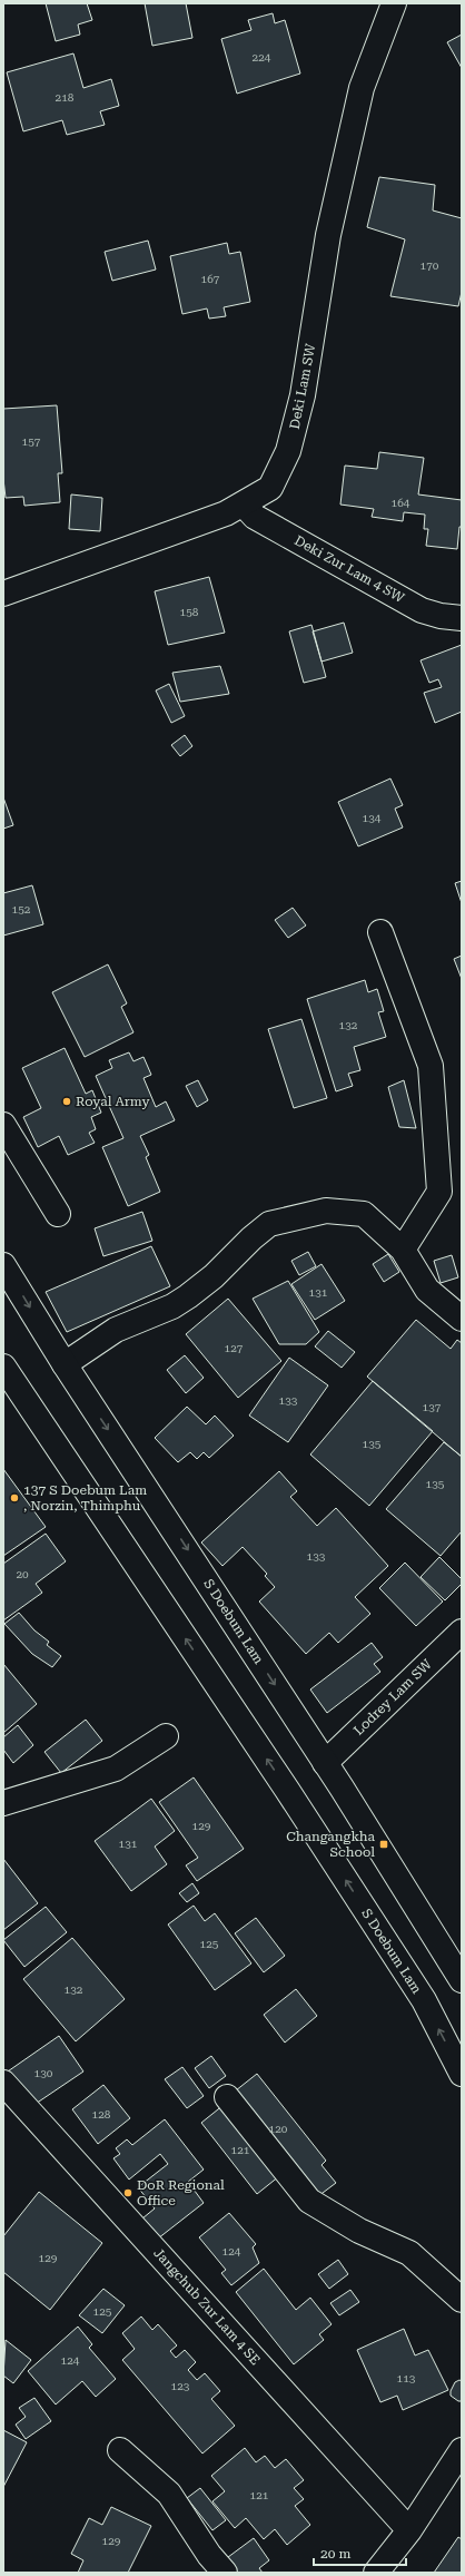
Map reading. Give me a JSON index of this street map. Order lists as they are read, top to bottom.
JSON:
{
  "streets": {
    "street": [
      "Deki Lam SW",
      "Deki Zur Lam 4 SW",
      "S Doebum Lam",
      "Lodrey Lam SW",
      "Jangchub Zur Lam 4 SE"
    ]
  },
  "crossings": [
    ["Deki Lam SW", "Deki Zur Lam 4 SW"],
    ["S Doebum Lam", "Lodrey Lam SW"]
  ],
  "places": {
    "other": ["Royal Army", "137 S Doebum Lam , Norzin, Thimphu", "DoR Regional Office"],
    "transit": ["Changangkha School"]
  },
  "house_numbers": [
    "224",
    "218",
    "170",
    "167",
    "157",
    "164",
    "158",
    "134",
    "152",
    "132",
    "131",
    "127",
    "133",
    "137",
    "135",
    "135",
    "133",
    "20",
    "129",
    "131",
    "125",
    "132",
    "130",
    "128",
    "120",
    "121",
    "124",
    "129",
    "125",
    "124",
    "113",
    "123",
    "121",
    "129"
  ],
  "scale_bar": "20 m"
}
